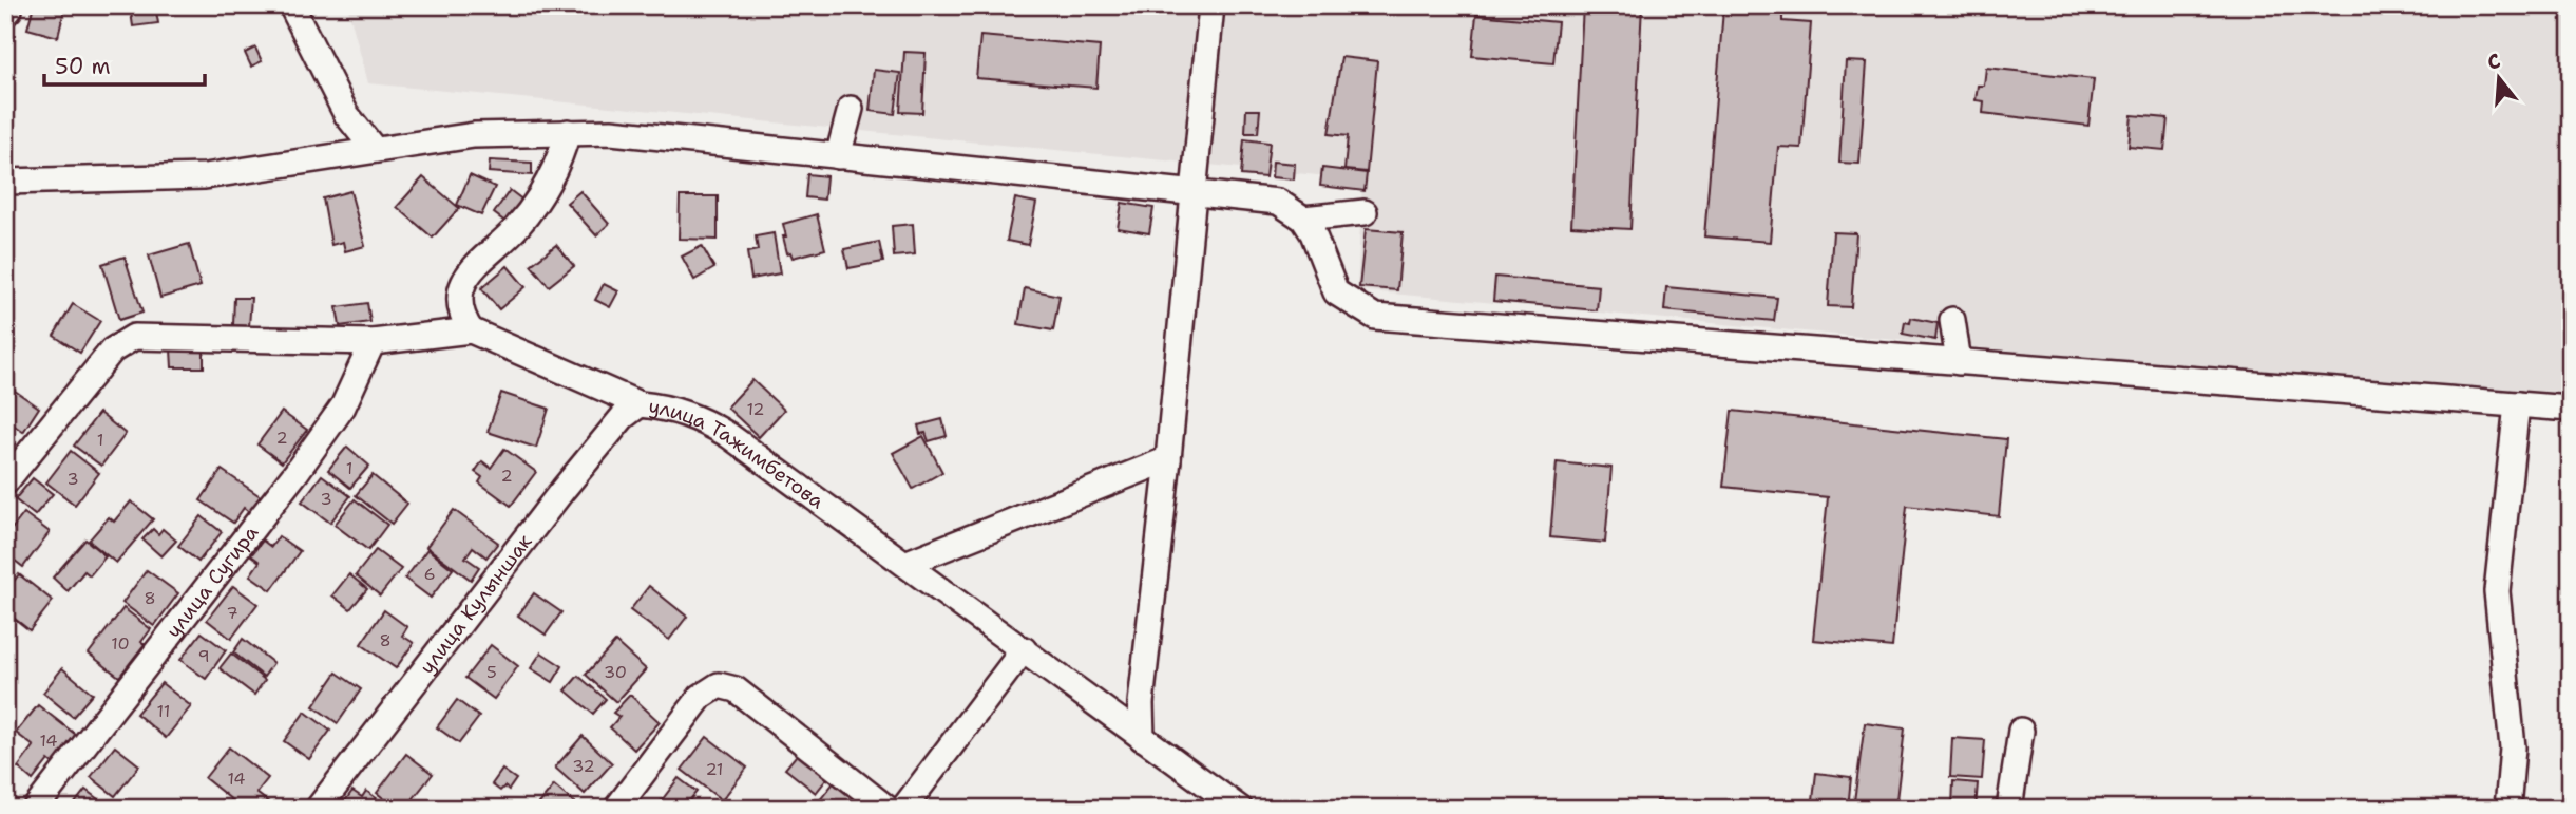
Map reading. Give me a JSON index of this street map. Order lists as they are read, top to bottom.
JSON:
{
  "streets": {
    "street": ["улица Тажимбетова", "улица Сугира", "улица Кулыншак"]
  },
  "crossings": [
    ["улица Тажимбетова", "улица Кулыншак"]
  ],
  "house_numbers": [
    "12",
    "2",
    "1",
    "1",
    "2",
    "3",
    "3",
    "6",
    "8",
    "7",
    "8",
    "10",
    "9",
    "5",
    "30",
    "11",
    "14",
    "32",
    "21",
    "14"
  ],
  "scale_bar": "50 m",
  "north": "top"
}
